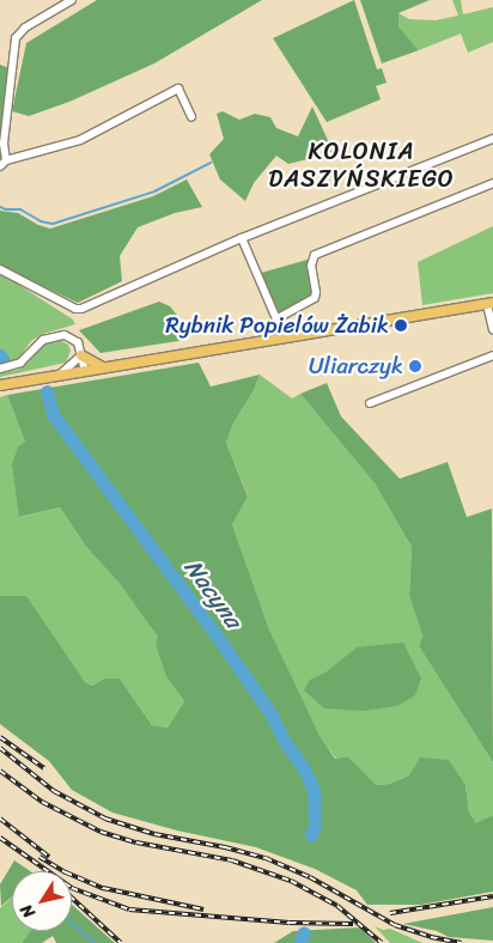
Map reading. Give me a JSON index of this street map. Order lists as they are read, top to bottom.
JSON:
{
  "districts": ["KOLONIA DASZYŃSKIEGO"],
  "water": ["Nacyna"],
  "places": ["Rybnik Popielów Żabik", "Uliarczyk"],
  "north": "bottom left"
}
